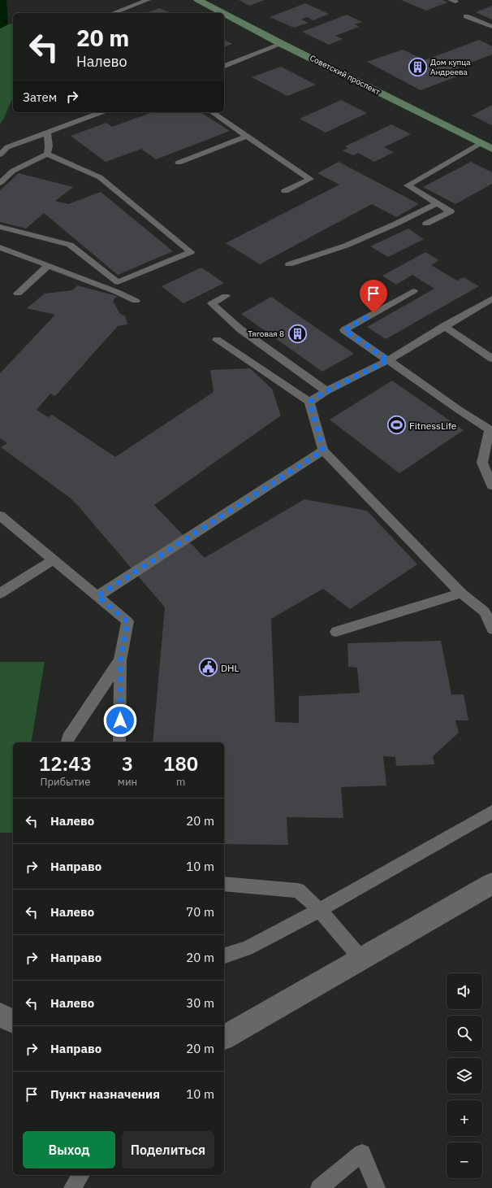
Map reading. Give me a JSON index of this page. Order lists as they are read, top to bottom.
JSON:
{
  "streets": {
    "street": ["Советский проспект"]
  },
  "places": {
    "building": ["Дом купца Андреева", "Тяговая 8"],
    "sports": ["FitnessLife"],
    "public building": ["DHL"]
  },
  "page": {
    "turn": ["20 m", "Налево"],
    "then": "Затем",
    "eta": [
      "12:43",
      "Прибытие",
      "3",
      "мин",
      "180",
      "m"
    ],
    "list": [
      {
        "name": "Налево",
        "value": "20 m"
      },
      {
        "name": "Направо",
        "value": "10 m"
      },
      {
        "name": "Налево",
        "value": "70 m"
      },
      {
        "name": "Направо",
        "value": "20 m"
      },
      {
        "name": "Налево",
        "value": "30 m"
      },
      {
        "name": "Направо",
        "value": "20 m"
      },
      {
        "name": "Пункт назначения",
        "value": "10 m"
      }
    ],
    "map_buttons": ["+", "−"],
    "buttons": ["Выход", "Поделиться"]
  }
}
